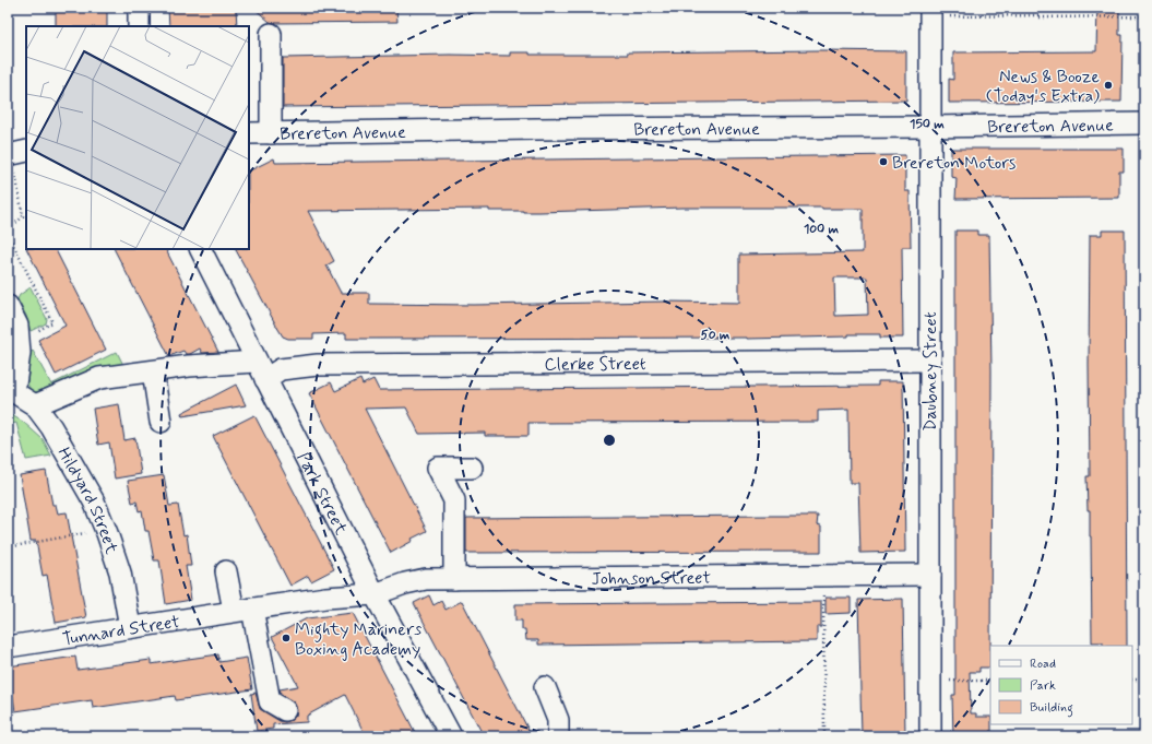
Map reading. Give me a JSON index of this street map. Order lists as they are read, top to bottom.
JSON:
{
  "streets": {
    "street": [
      "Brereton Avenue",
      "Clerke Street",
      "Daubney Street",
      "Park Street",
      "Hildyard Street",
      "Johnson Street",
      "Tunnard Street"
    ]
  },
  "crossings": [
    ["Brereton Avenue", "Daubney Street"],
    ["Clerke Street", "Daubney Street"],
    ["Clerke Street", "Park Street"],
    ["Daubney Street", "Johnson Street"],
    ["Park Street", "Johnson Street"],
    ["Park Street", "Tunnard Street"],
    ["Hildyard Street", "Tunnard Street"],
    ["Johnson Street", "Tunnard Street"]
  ],
  "places": ["News & Booze (Today's Extra)", "Brereton Motors", "Mighty Mariners Boxing Academy"],
  "legend": ["Road", "Park", "Building"],
  "rings": ["150 m", "100 m", "50 m"]
}
